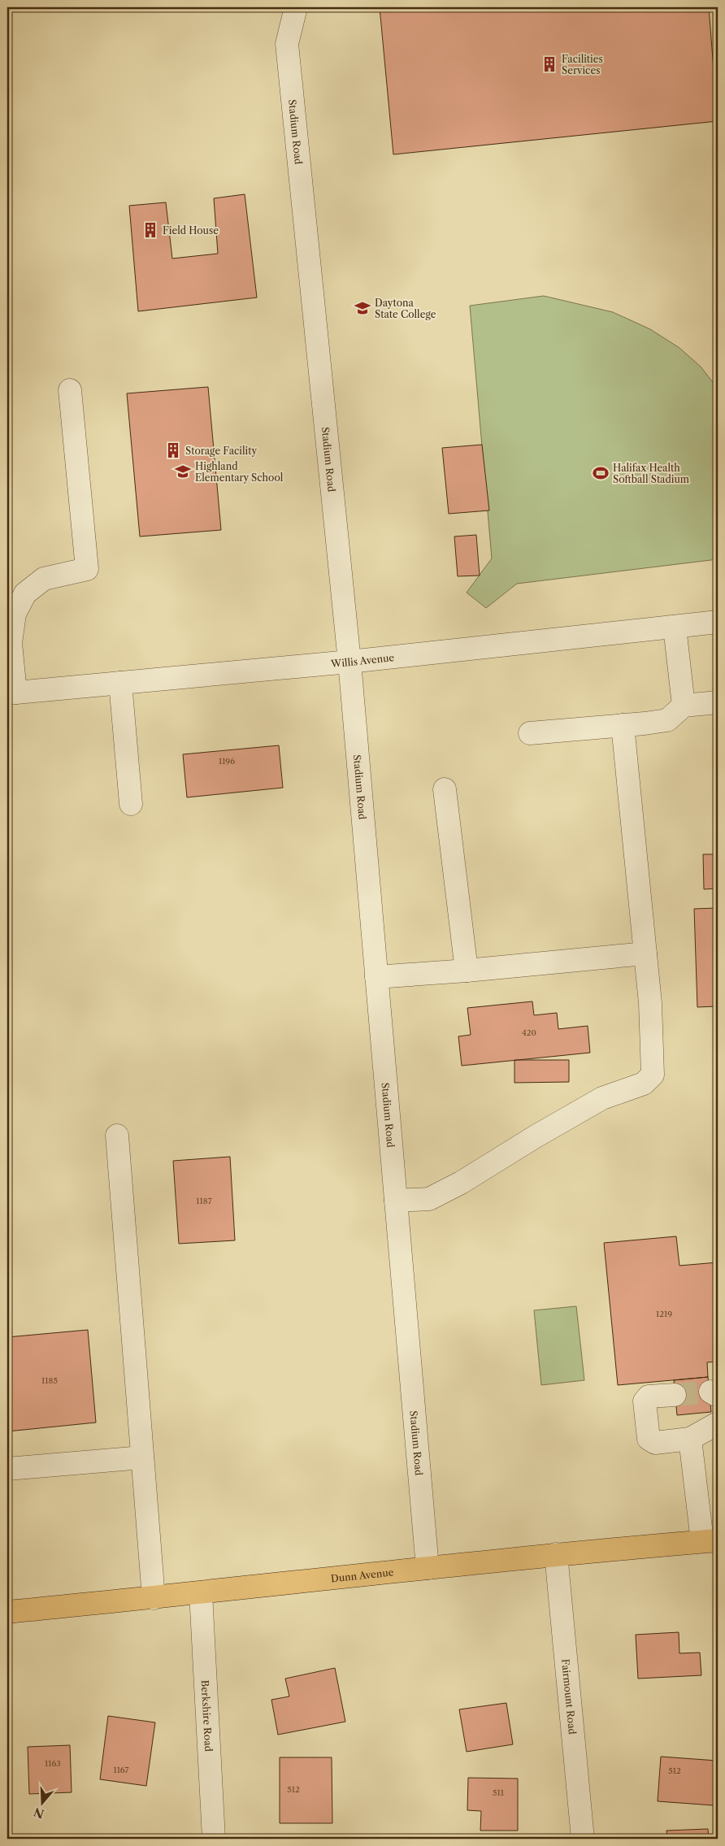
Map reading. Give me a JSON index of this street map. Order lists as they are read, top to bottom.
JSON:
{
  "streets": {
    "main road": ["Dunn Avenue"],
    "street": [
      "Stadium Road",
      "Willis Avenue",
      "Fairmount Road",
      "Berkshire Road"
    ]
  },
  "crossings": [
    ["Stadium Road", "Willis Avenue"],
    ["Stadium Road", "Dunn Avenue"],
    ["Dunn Avenue", "Fairmount Road"],
    ["Dunn Avenue", "Berkshire Road"]
  ],
  "places": {
    "building": ["Facilities Services", "Field House", "Storage Facility"],
    "school or university": ["Daytona State College", "Highland Elementary School"],
    "sports": ["Halifax Health Softball Stadium"]
  },
  "house_numbers": [
    "1196",
    "420",
    "1187",
    "1219",
    "1185",
    "1163",
    "1167",
    "512",
    "512",
    "511"
  ],
  "north": "bottom"
}
